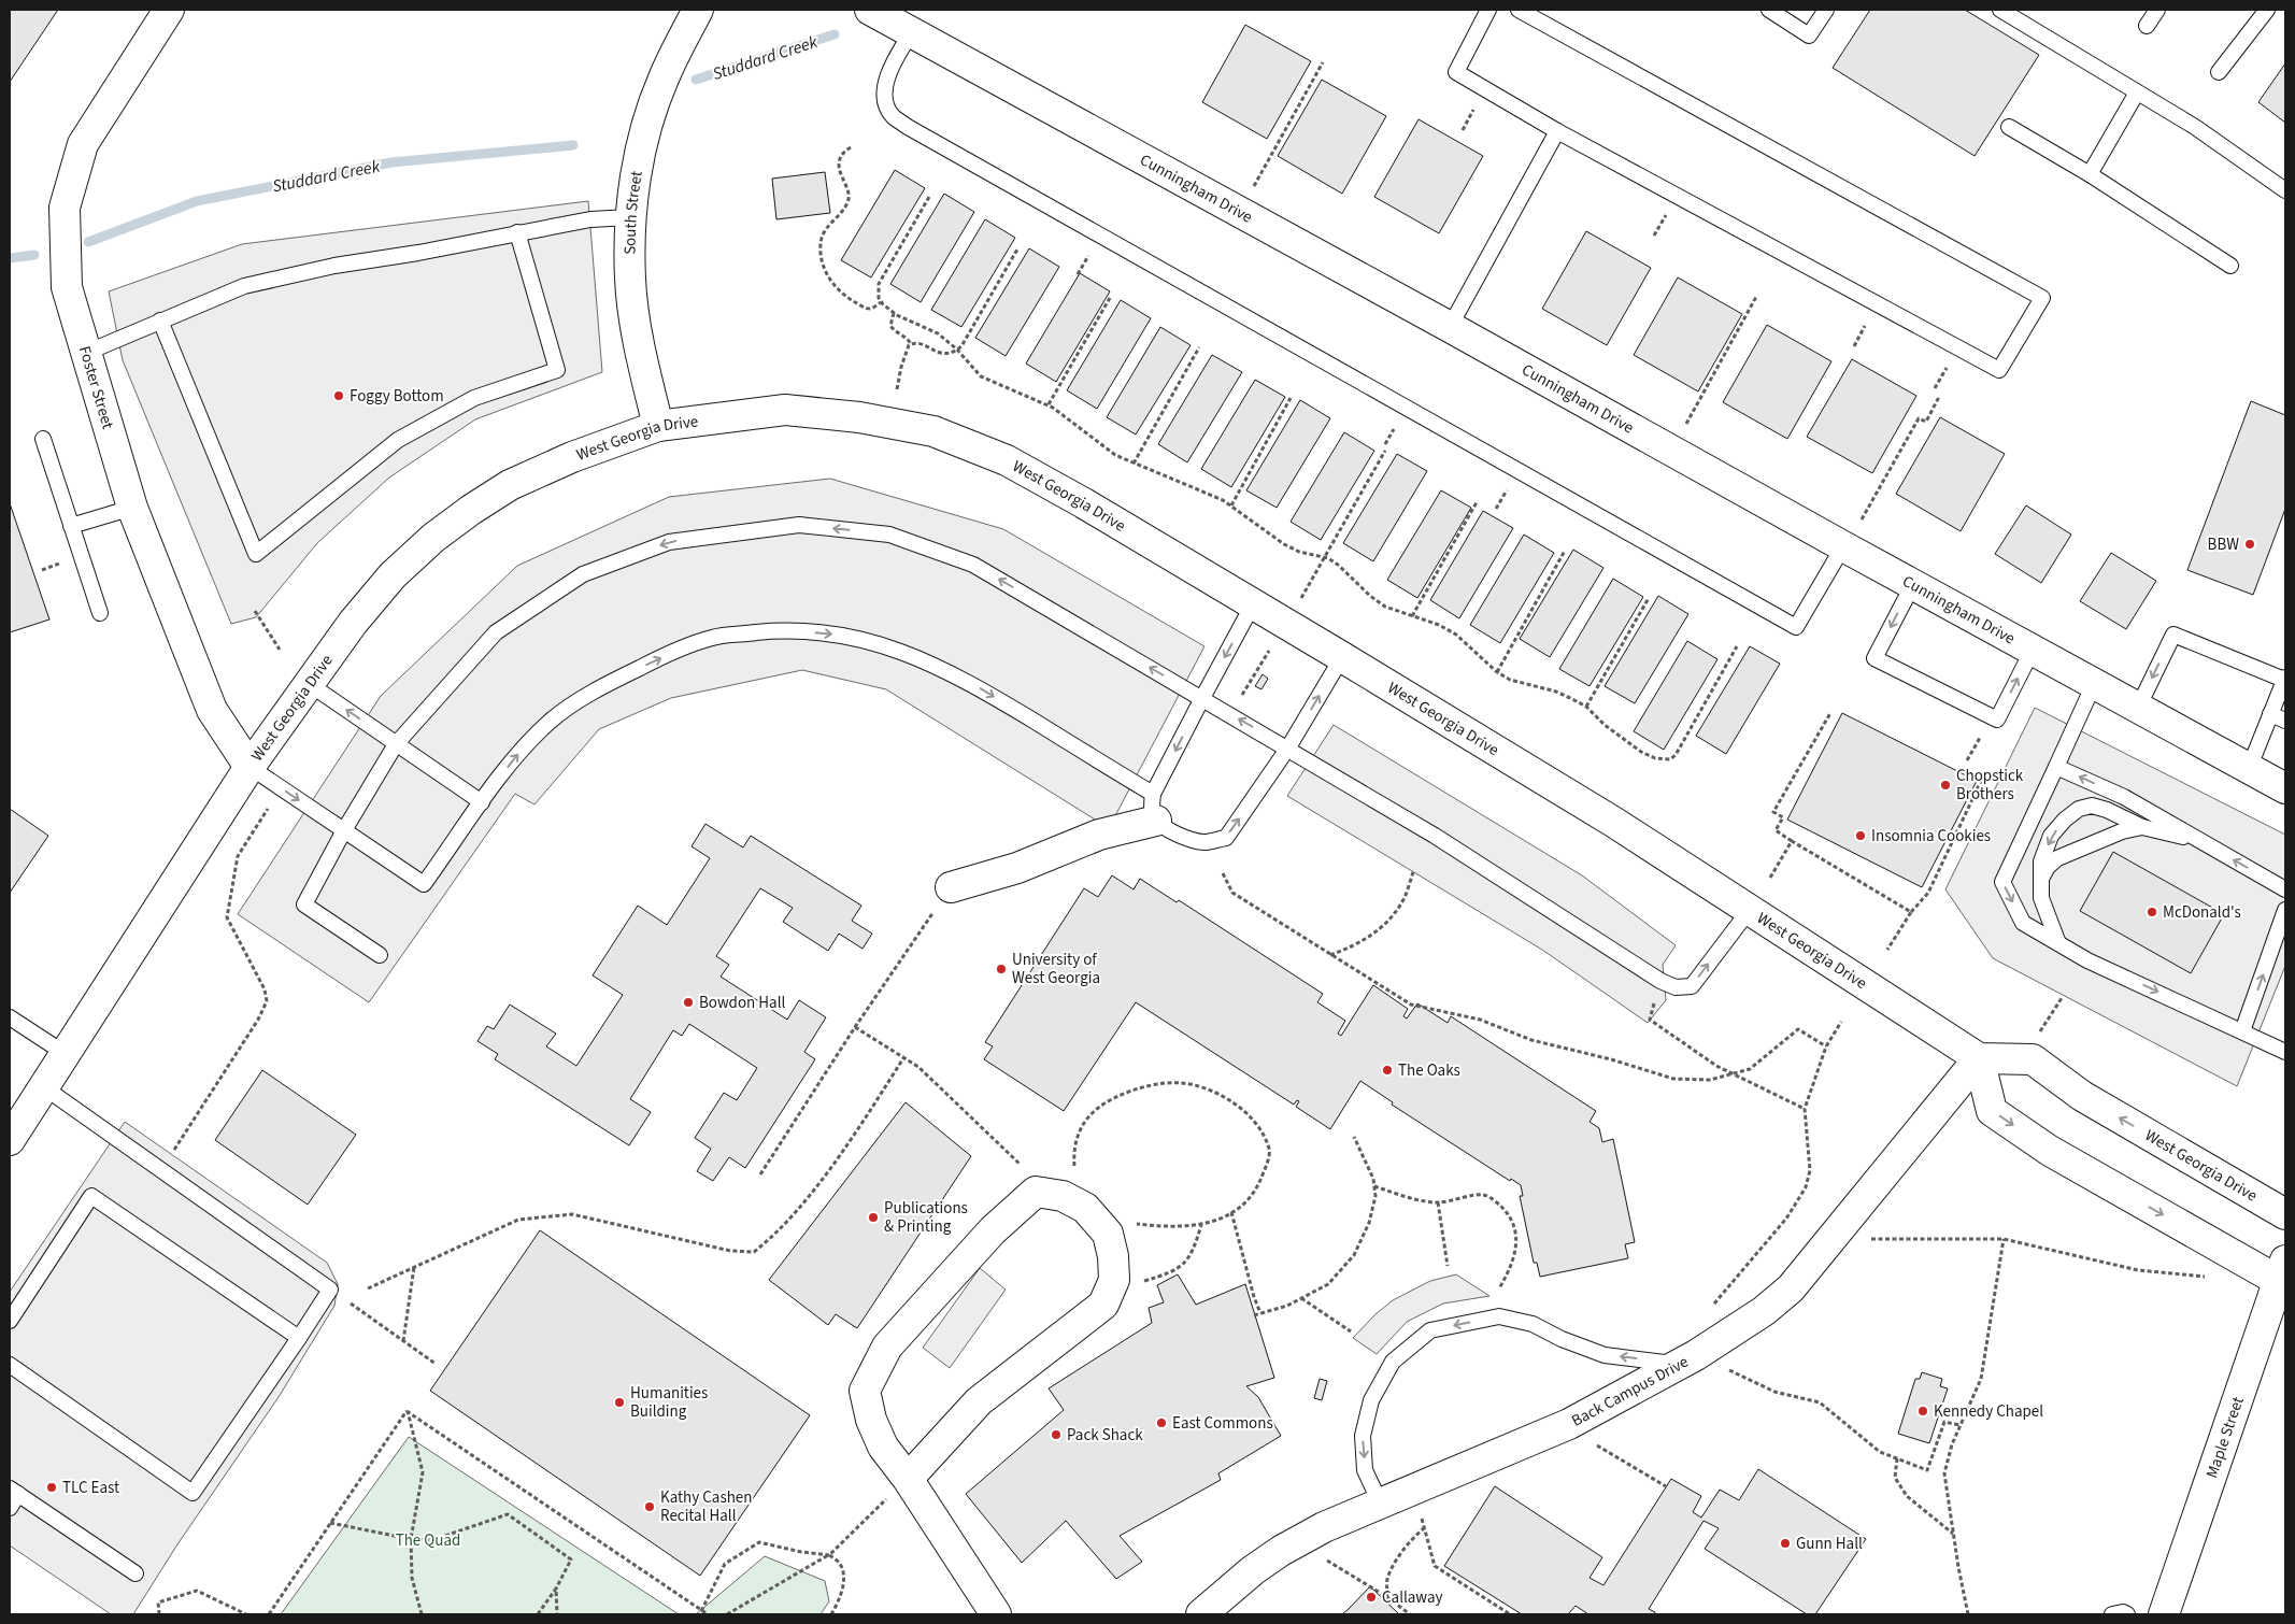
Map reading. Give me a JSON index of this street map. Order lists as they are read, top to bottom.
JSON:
{
  "streets": {
    "street": [
      "Cunningham Drive",
      "South Street",
      "Foster Street",
      "West Georgia Drive",
      "Back Campus Drive",
      "Maple Street"
    ]
  },
  "crossings": [
    ["South Street", "West Georgia Drive"],
    ["Foster Street", "West Georgia Drive"],
    ["West Georgia Drive", "Back Campus Drive"]
  ],
  "water": ["Studdard Creek"],
  "parks": ["The Quad"],
  "places": [
    "Foggy Bottom",
    "BBW",
    "Chopstick Brothers",
    "Insomnia Cookies",
    "McDonald's",
    "University of West Georgia",
    "Bowdon Hall",
    "The Oaks",
    "Publications & Printing",
    "Humanities Building",
    "Kennedy Chapel",
    "East Commons",
    "Pack Shack",
    "TLC East",
    "Kathy Cashen Recital Hall",
    "Gunn Hall",
    "Callaway"
  ]
}
